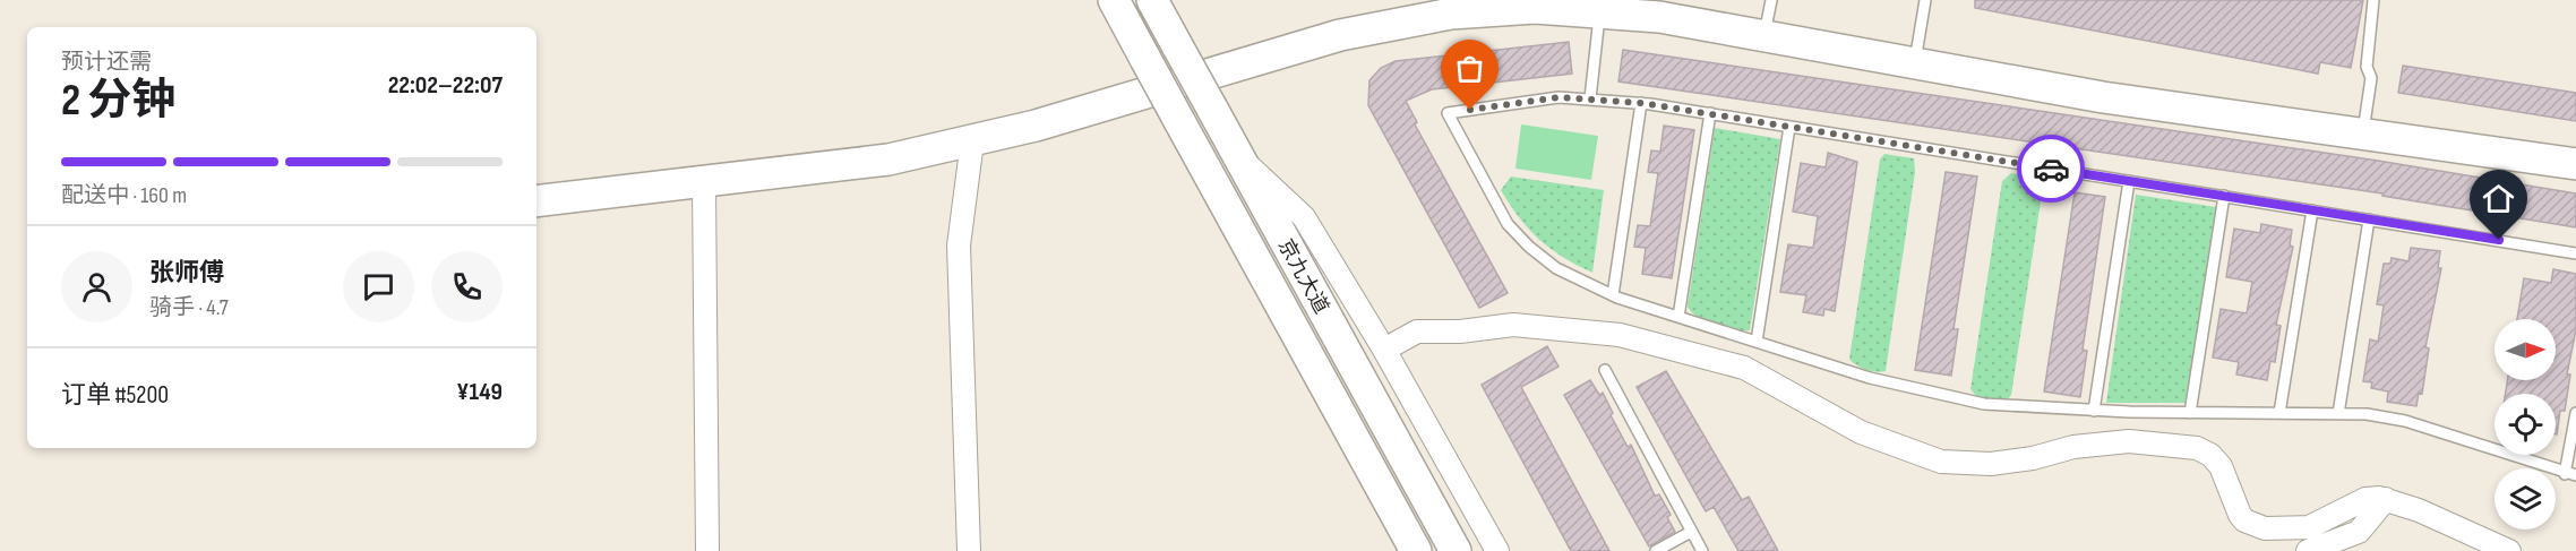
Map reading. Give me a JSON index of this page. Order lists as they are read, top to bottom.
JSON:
{
  "streets": {
    "street": ["京九大道"]
  },
  "north": "right",
  "page": {
    "heading": ["2 分钟", "预计还需", "22:02–22:07"],
    "panel": [
      "张师傅",
      "骑手 · 4.7",
      "订单 #5200",
      "¥149"
    ],
    "bar": "配送中 · 160 m"
  }
}
